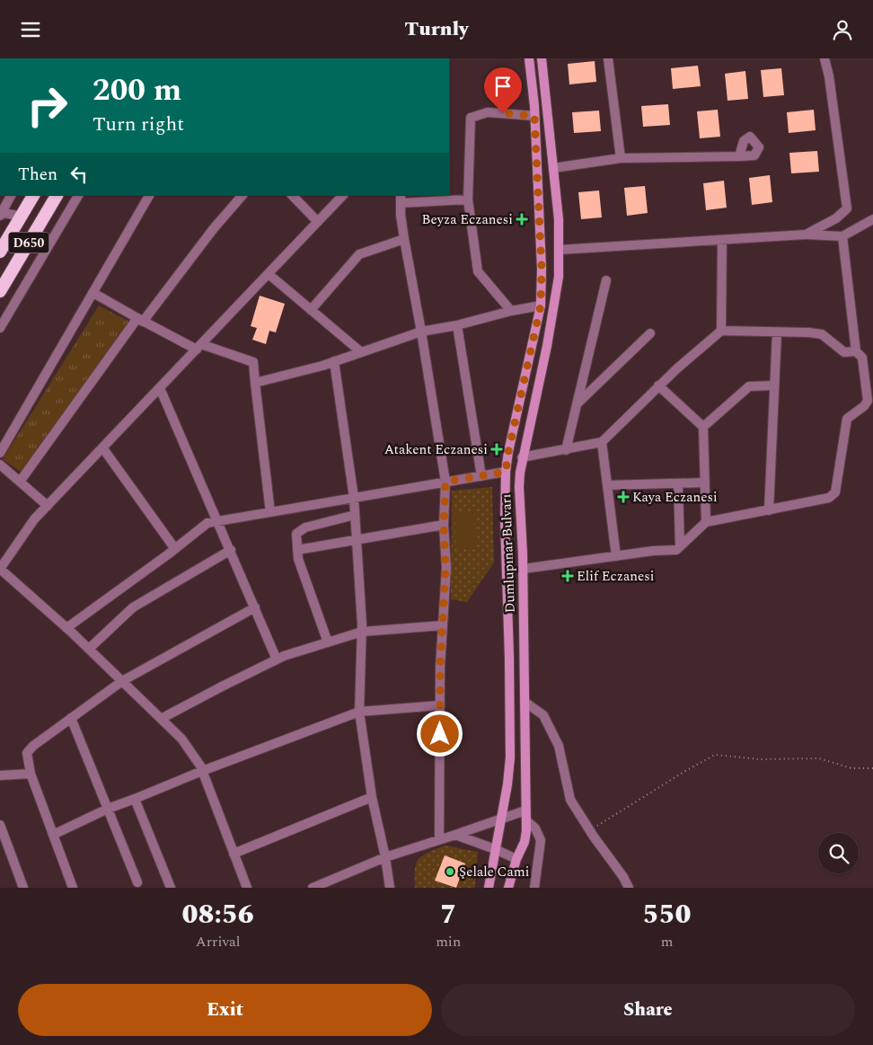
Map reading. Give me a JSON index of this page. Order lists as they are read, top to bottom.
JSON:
{
  "streets": {
    "highway": ["D650"],
    "main road": ["Dumlupınar Bulvarı"]
  },
  "places": {
    "health": [
      "Beyza Eczanesi",
      "Atakent Eczanesi",
      "Kaya Eczanesi",
      "Elif Eczanesi"
    ],
    "other": ["Şelale Cami"]
  },
  "page": {
    "header": "Turnly",
    "turn": ["200 m", "Turn right"],
    "then": "Then",
    "eta": [
      "08:56",
      "Arrival",
      "7",
      "min",
      "550",
      "m"
    ],
    "buttons": ["Exit", "Share"]
  }
}
